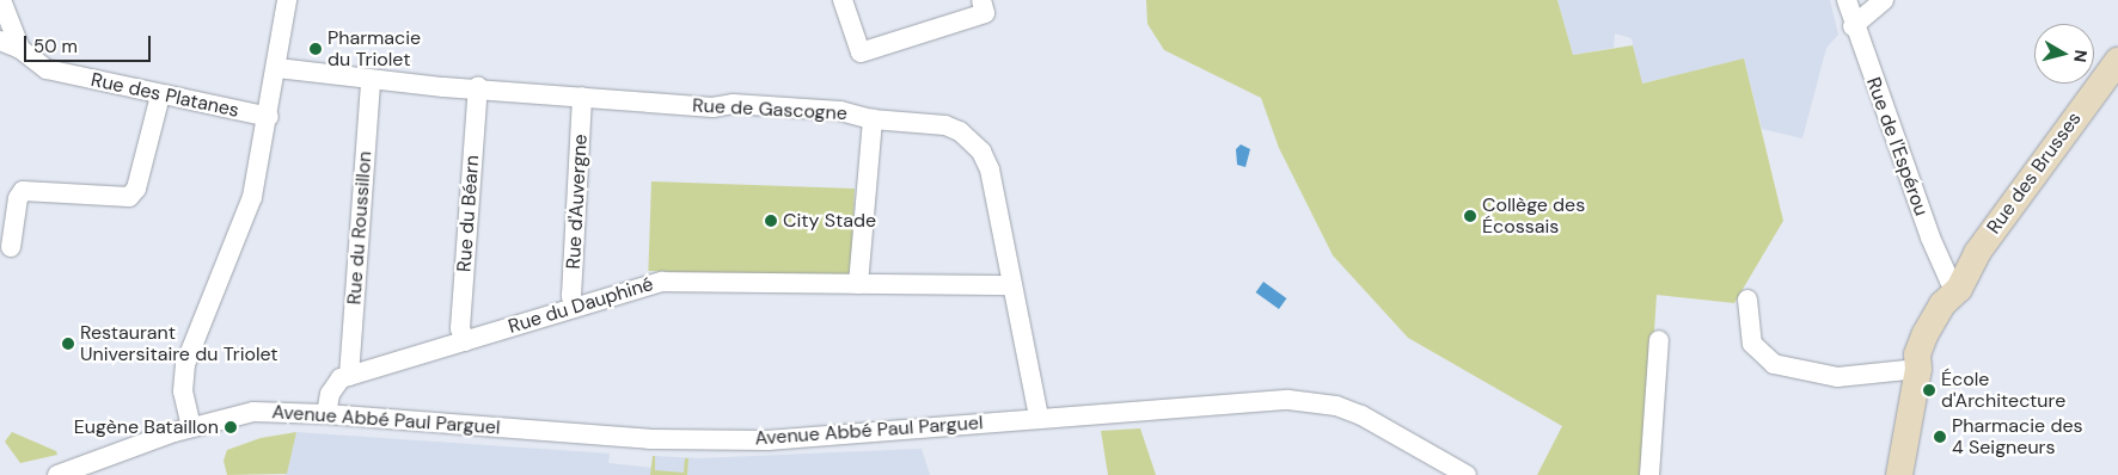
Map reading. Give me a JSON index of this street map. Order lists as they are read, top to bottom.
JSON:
{
  "streets": {
    "street": [
      "Rue des Platanes",
      "Rue de Gascogne",
      "Rue de l'Espérou",
      "Rue des Brusses",
      "Rue d'Auvergne",
      "Rue du Béarn",
      "Rue du Roussillon",
      "Rue du Dauphiné",
      "Avenue Abbé Paul Parguel"
    ]
  },
  "crossings": [
    ["Rue de Gascogne", "Rue d'Auvergne"],
    ["Rue de Gascogne", "Rue du Béarn"],
    ["Rue de Gascogne", "Rue du Roussillon"],
    ["Rue de Gascogne", "Rue du Dauphiné"],
    ["Rue de Gascogne", "Avenue Abbé Paul Parguel"],
    ["Rue de l'Espérou", "Rue des Brusses"],
    ["Rue d'Auvergne", "Rue du Dauphiné"],
    ["Rue du Béarn", "Rue du Dauphiné"],
    ["Rue du Roussillon", "Rue du Dauphiné"]
  ],
  "places": [
    "Pharmacie du Triolet",
    "Collège des Écossais",
    "City Stade",
    "Restaurant Universitaire du Triolet",
    "École d'Architecture",
    "Eugène Bataillon",
    "Pharmacie des 4 Seigneurs"
  ],
  "scale_bar": "50 m",
  "north": "right"
}
